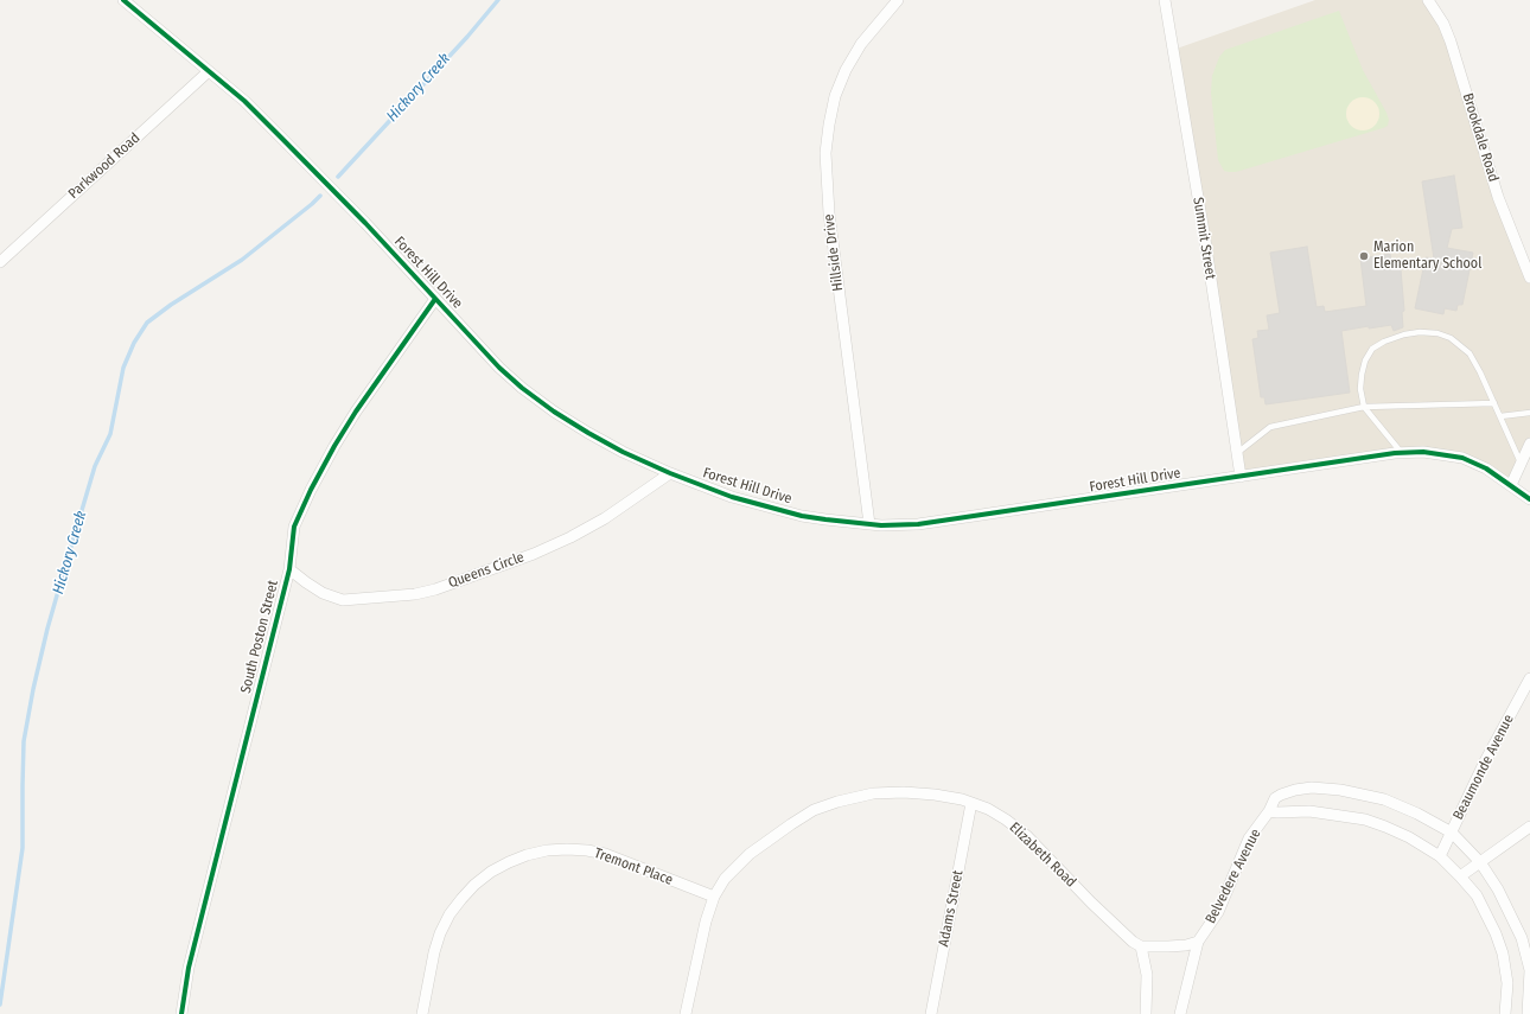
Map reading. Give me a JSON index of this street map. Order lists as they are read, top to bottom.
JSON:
{
  "streets": {
    "street": [
      "Brookdale Road",
      "Parkwood Road",
      "Summit Street",
      "Hillside Drive",
      "Forest Hill Drive",
      "Queens Circle",
      "South Poston Street",
      "Beaumonde Avenue",
      "Elizabeth Road",
      "Tremont Place",
      "Belvedere Avenue",
      "Adams Street"
    ]
  },
  "crossings": [
    ["Parkwood Road", "Forest Hill Drive"],
    ["Summit Street", "Forest Hill Drive"],
    ["Hillside Drive", "Forest Hill Drive"],
    ["Forest Hill Drive", "Queens Circle"],
    ["Forest Hill Drive", "South Poston Street"],
    ["Queens Circle", "South Poston Street"],
    ["Beaumonde Avenue", "Belvedere Avenue"],
    ["Elizabeth Road", "Tremont Place"],
    ["Elizabeth Road", "Adams Street"]
  ],
  "water": ["Hickory Creek"],
  "places": ["Marion Elementary School"]
}
